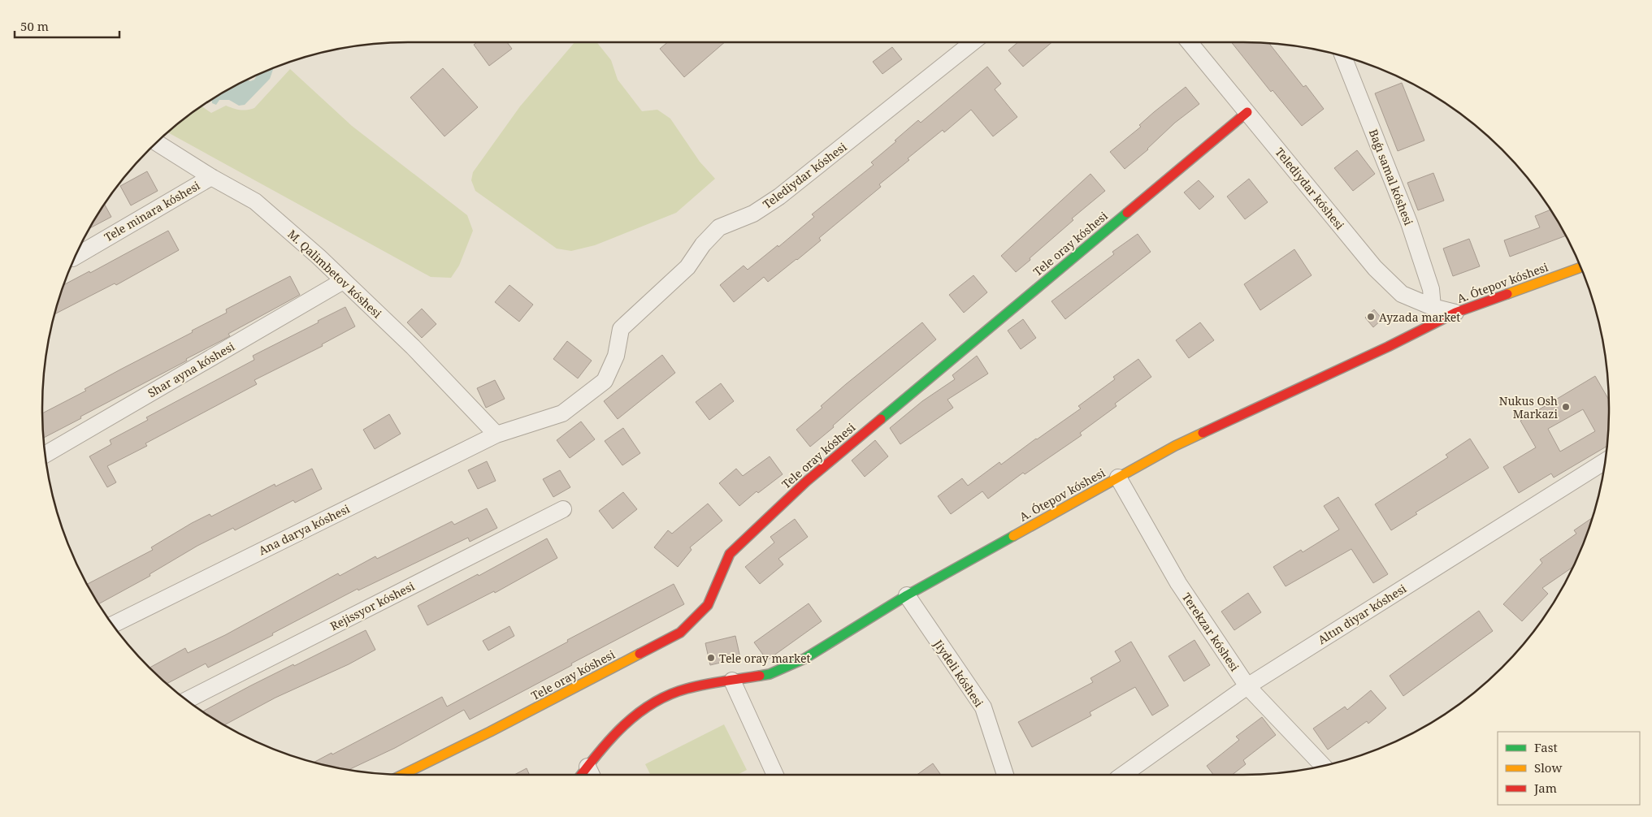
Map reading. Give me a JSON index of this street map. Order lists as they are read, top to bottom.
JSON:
{
  "streets": {
    "street": [
      "Telediydar kóshesi",
      "Baǵı samal kóshesi",
      "Tele minara kóshesi",
      "Tele oray kóshesi",
      "M. Qalimbetov kóshesi",
      "A. Ótepov kóshesi",
      "Shar ayna kóshesi",
      "Ana darya kóshesi",
      "Rejissyor kóshesi",
      "Altın diyar kóshesi",
      "Terekzar kóshesi",
      "Jiydeli kóshesi"
    ]
  },
  "crossings": [
    ["Telediydar kóshesi", "Baǵı samal kóshesi"],
    ["Telediydar kóshesi", "Tele oray kóshesi"],
    ["Telediydar kóshesi", "M. Qalimbetov kóshesi"],
    ["Telediydar kóshesi", "A. Ótepov kóshesi"],
    ["Telediydar kóshesi", "Ana darya kóshesi"],
    ["Tele minara kóshesi", "M. Qalimbetov kóshesi"],
    ["M. Qalimbetov kóshesi", "Shar ayna kóshesi"],
    ["M. Qalimbetov kóshesi", "Ana darya kóshesi"],
    ["A. Ótepov kóshesi", "Terekzar kóshesi"],
    ["A. Ótepov kóshesi", "Jiydeli kóshesi"],
    ["Altın diyar kóshesi", "Terekzar kóshesi"]
  ],
  "places": ["Ayzada market", "Nukus Osh Markazi", "Tele oray market"],
  "legend": ["Fast", "Slow", "Jam"],
  "scale_bar": "50 m"
}
